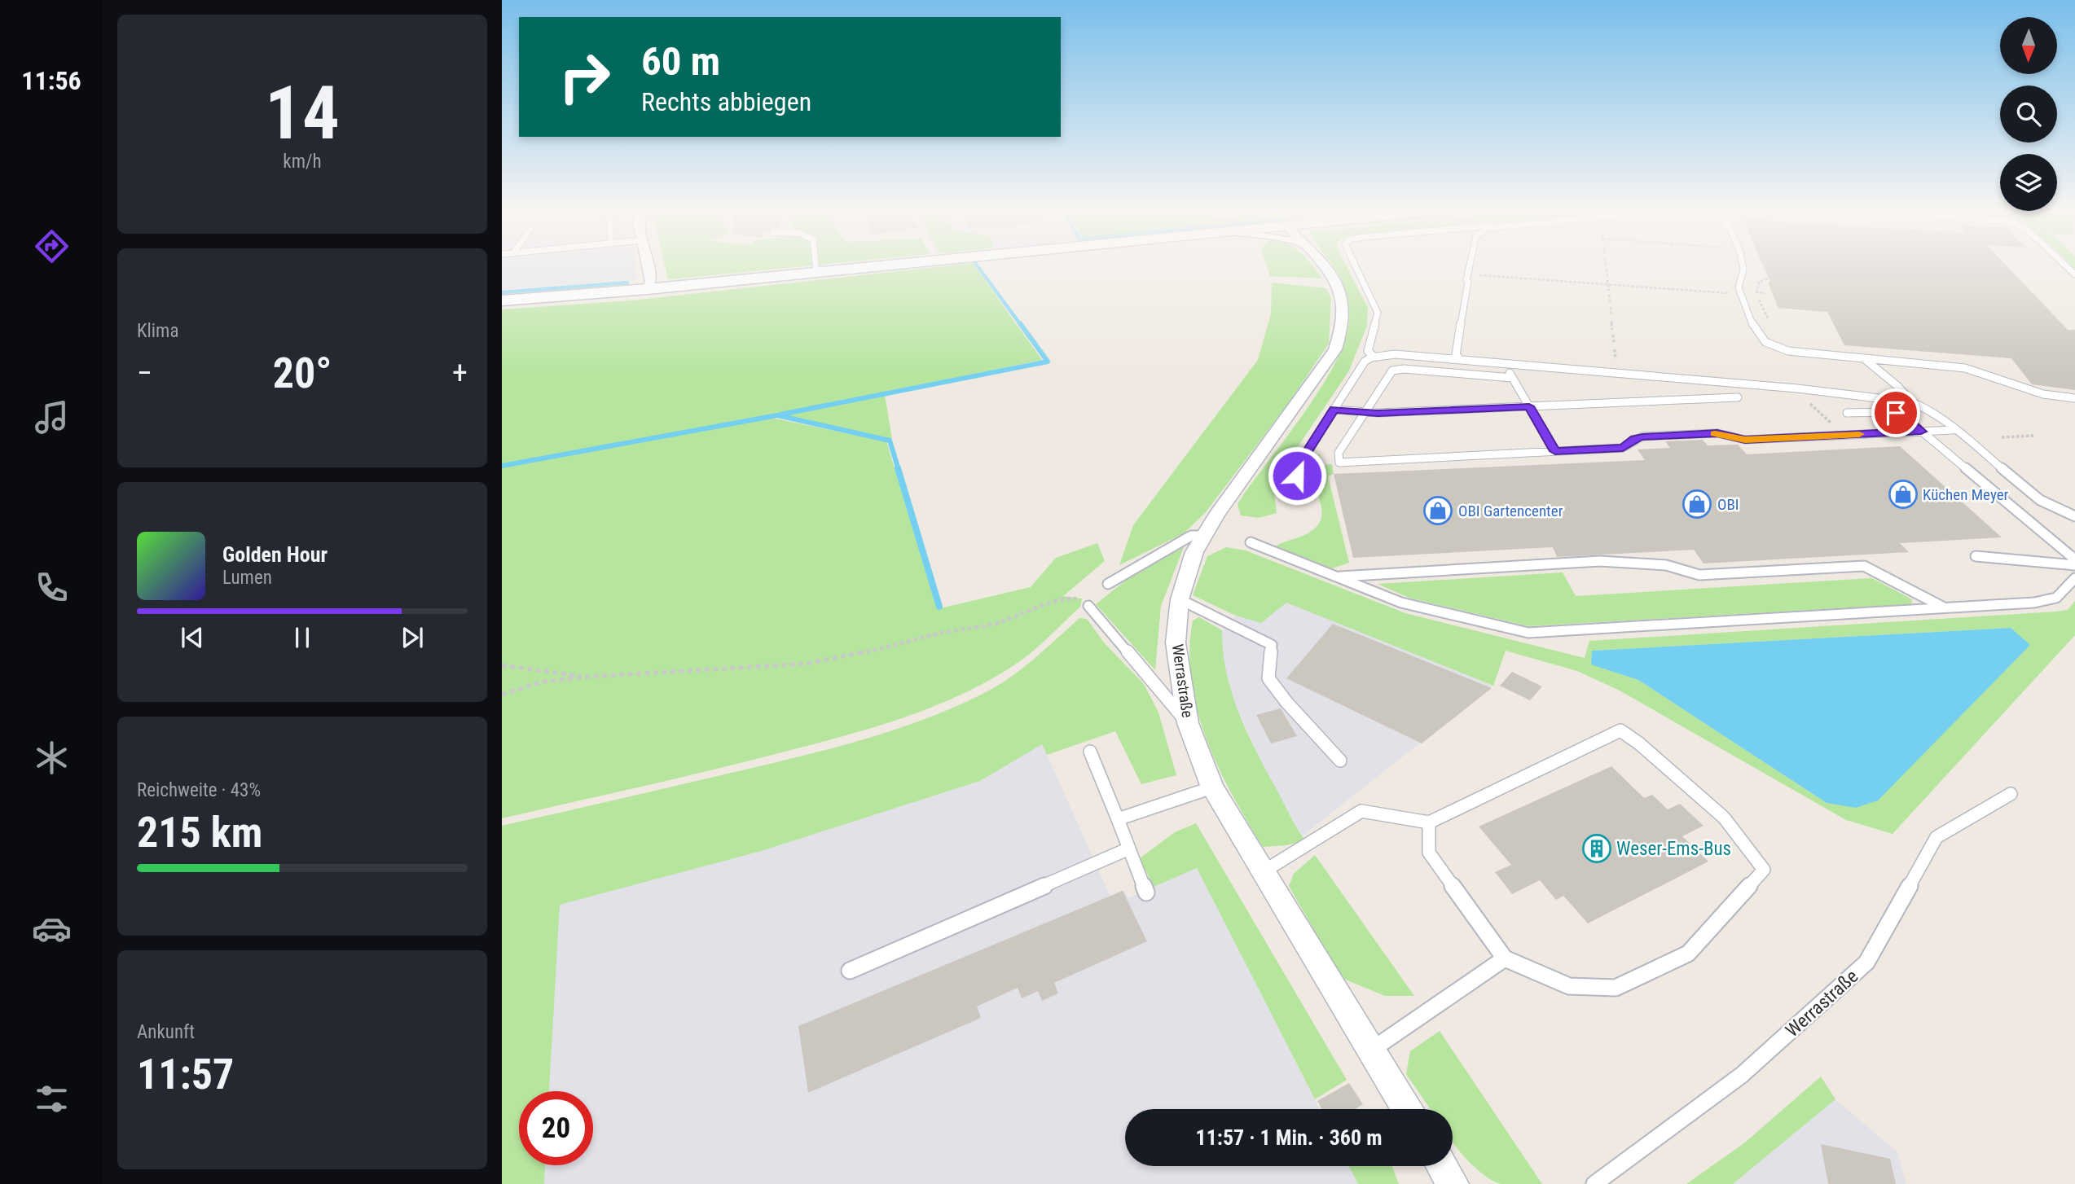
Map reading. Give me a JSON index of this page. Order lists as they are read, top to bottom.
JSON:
{
  "streets": {
    "street": ["Werrastraße"]
  },
  "places": {
    "shop": ["Küchen Meyer", "OBI", "OBI Gartencenter"],
    "building": ["Weser-Ems-Bus"]
  },
  "north": "bottom",
  "page": {
    "tabs": "11:56",
    "tile": [
      ["14", "km/h"],
      "Klima",
      ["Reichweite · 43%", "215 km"],
      ["Ankunft", "11:57"]
    ],
    "turn": ["60 m", "Rechts abbiegen"],
    "heat": ["−", "20°", "+"],
    "song": ["Golden Hour", "Lumen"],
    "limit": "20",
    "trip": "11:57 · 1 Min. · 360 m"
  }
}
